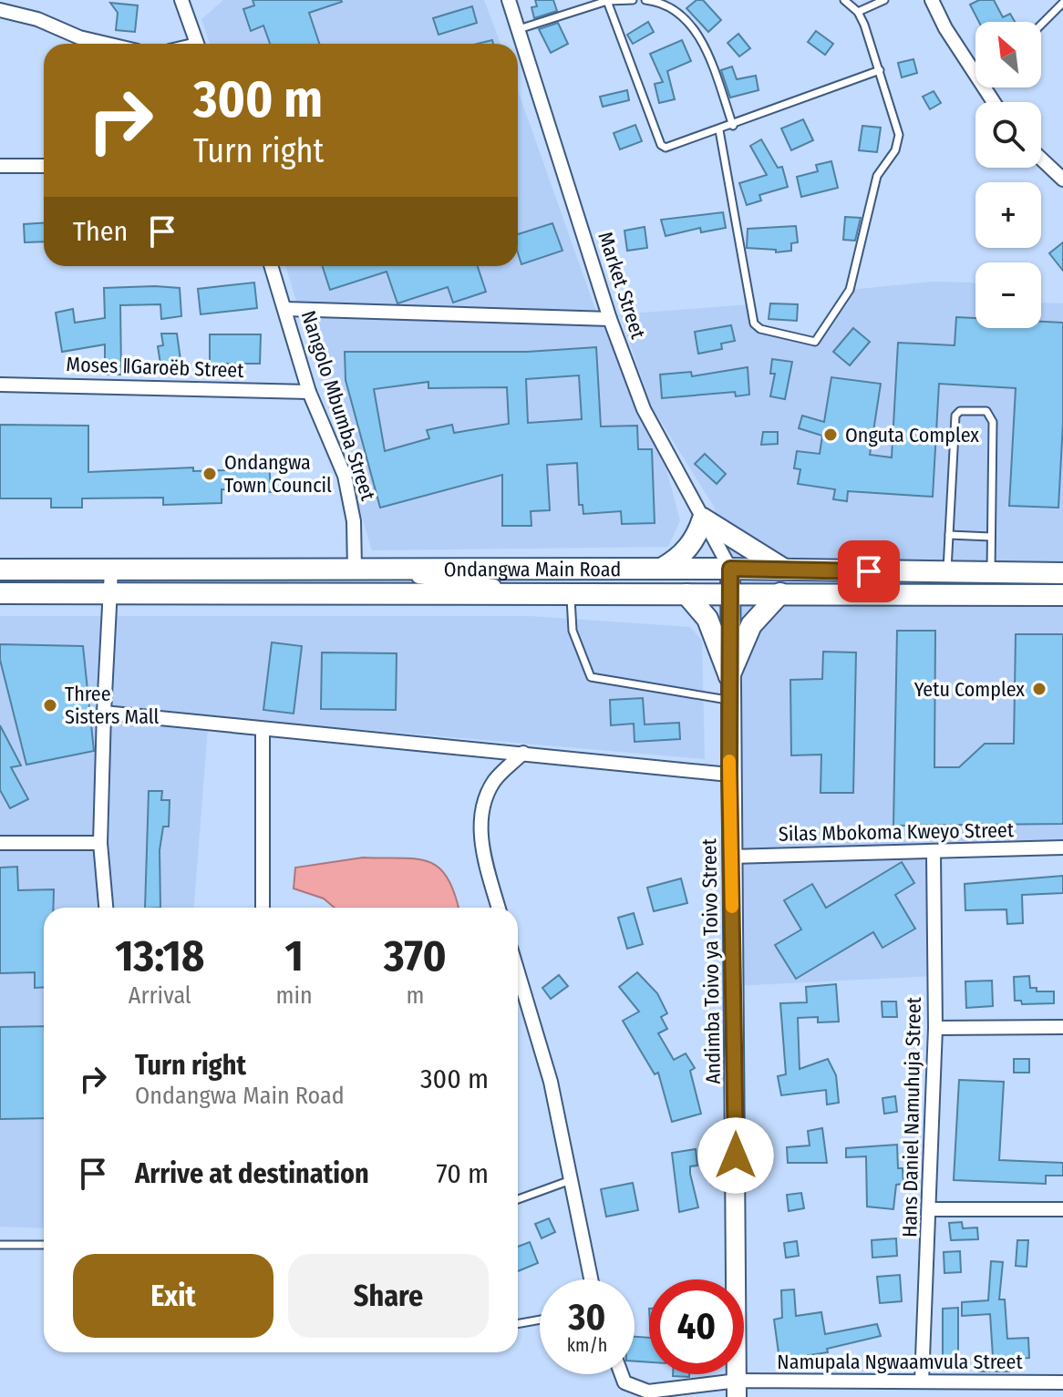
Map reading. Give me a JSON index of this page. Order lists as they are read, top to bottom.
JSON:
{
  "streets": {
    "main road": ["Ondangwa Main Road"],
    "street": [
      "Market Street",
      "Moses ǁGaroëb Street",
      "Nangolo Mbumba Street",
      "Silas Mbokoma Kweyo Street",
      "Andimba Toivo ya Toivo Street",
      "Hans Daniel Namuhuja Street",
      "Namupala Ngwaamvula Street"
    ]
  },
  "crossings": [
    ["Market Street", "Ondangwa Main Road"],
    ["Market Street", "Andimba Toivo ya Toivo Street"],
    ["Moses ǁGaroëb Street", "Nangolo Mbumba Street"],
    ["Nangolo Mbumba Street", "Ondangwa Main Road"],
    ["Ondangwa Main Road", "Andimba Toivo ya Toivo Street"],
    ["Silas Mbokoma Kweyo Street", "Andimba Toivo ya Toivo Street"],
    ["Silas Mbokoma Kweyo Street", "Hans Daniel Namuhuja Street"],
    ["Andimba Toivo ya Toivo Street", "Namupala Ngwaamvula Street"],
    ["Hans Daniel Namuhuja Street", "Namupala Ngwaamvula Street"]
  ],
  "places": [
    "Onguta Complex",
    "Ondangwa Town Council",
    "Yetu Complex",
    "Three Sisters Mall"
  ],
  "north": "top left",
  "page": {
    "map_buttons": ["+", "−"],
    "turn": ["300 m", "Turn right"],
    "then": "Then",
    "eta": [
      "13:18",
      "Arrival",
      "1",
      "min",
      "370",
      "m"
    ],
    "list": [
      {
        "name": "Turn right",
        "note": "Ondangwa Main Road",
        "value": "300 m"
      },
      {
        "name": "Arrive at destination",
        "value": "70 m"
      }
    ],
    "buttons": ["Exit", "Share"],
    "speed": "30 km/h",
    "limit": "40"
  }
}
